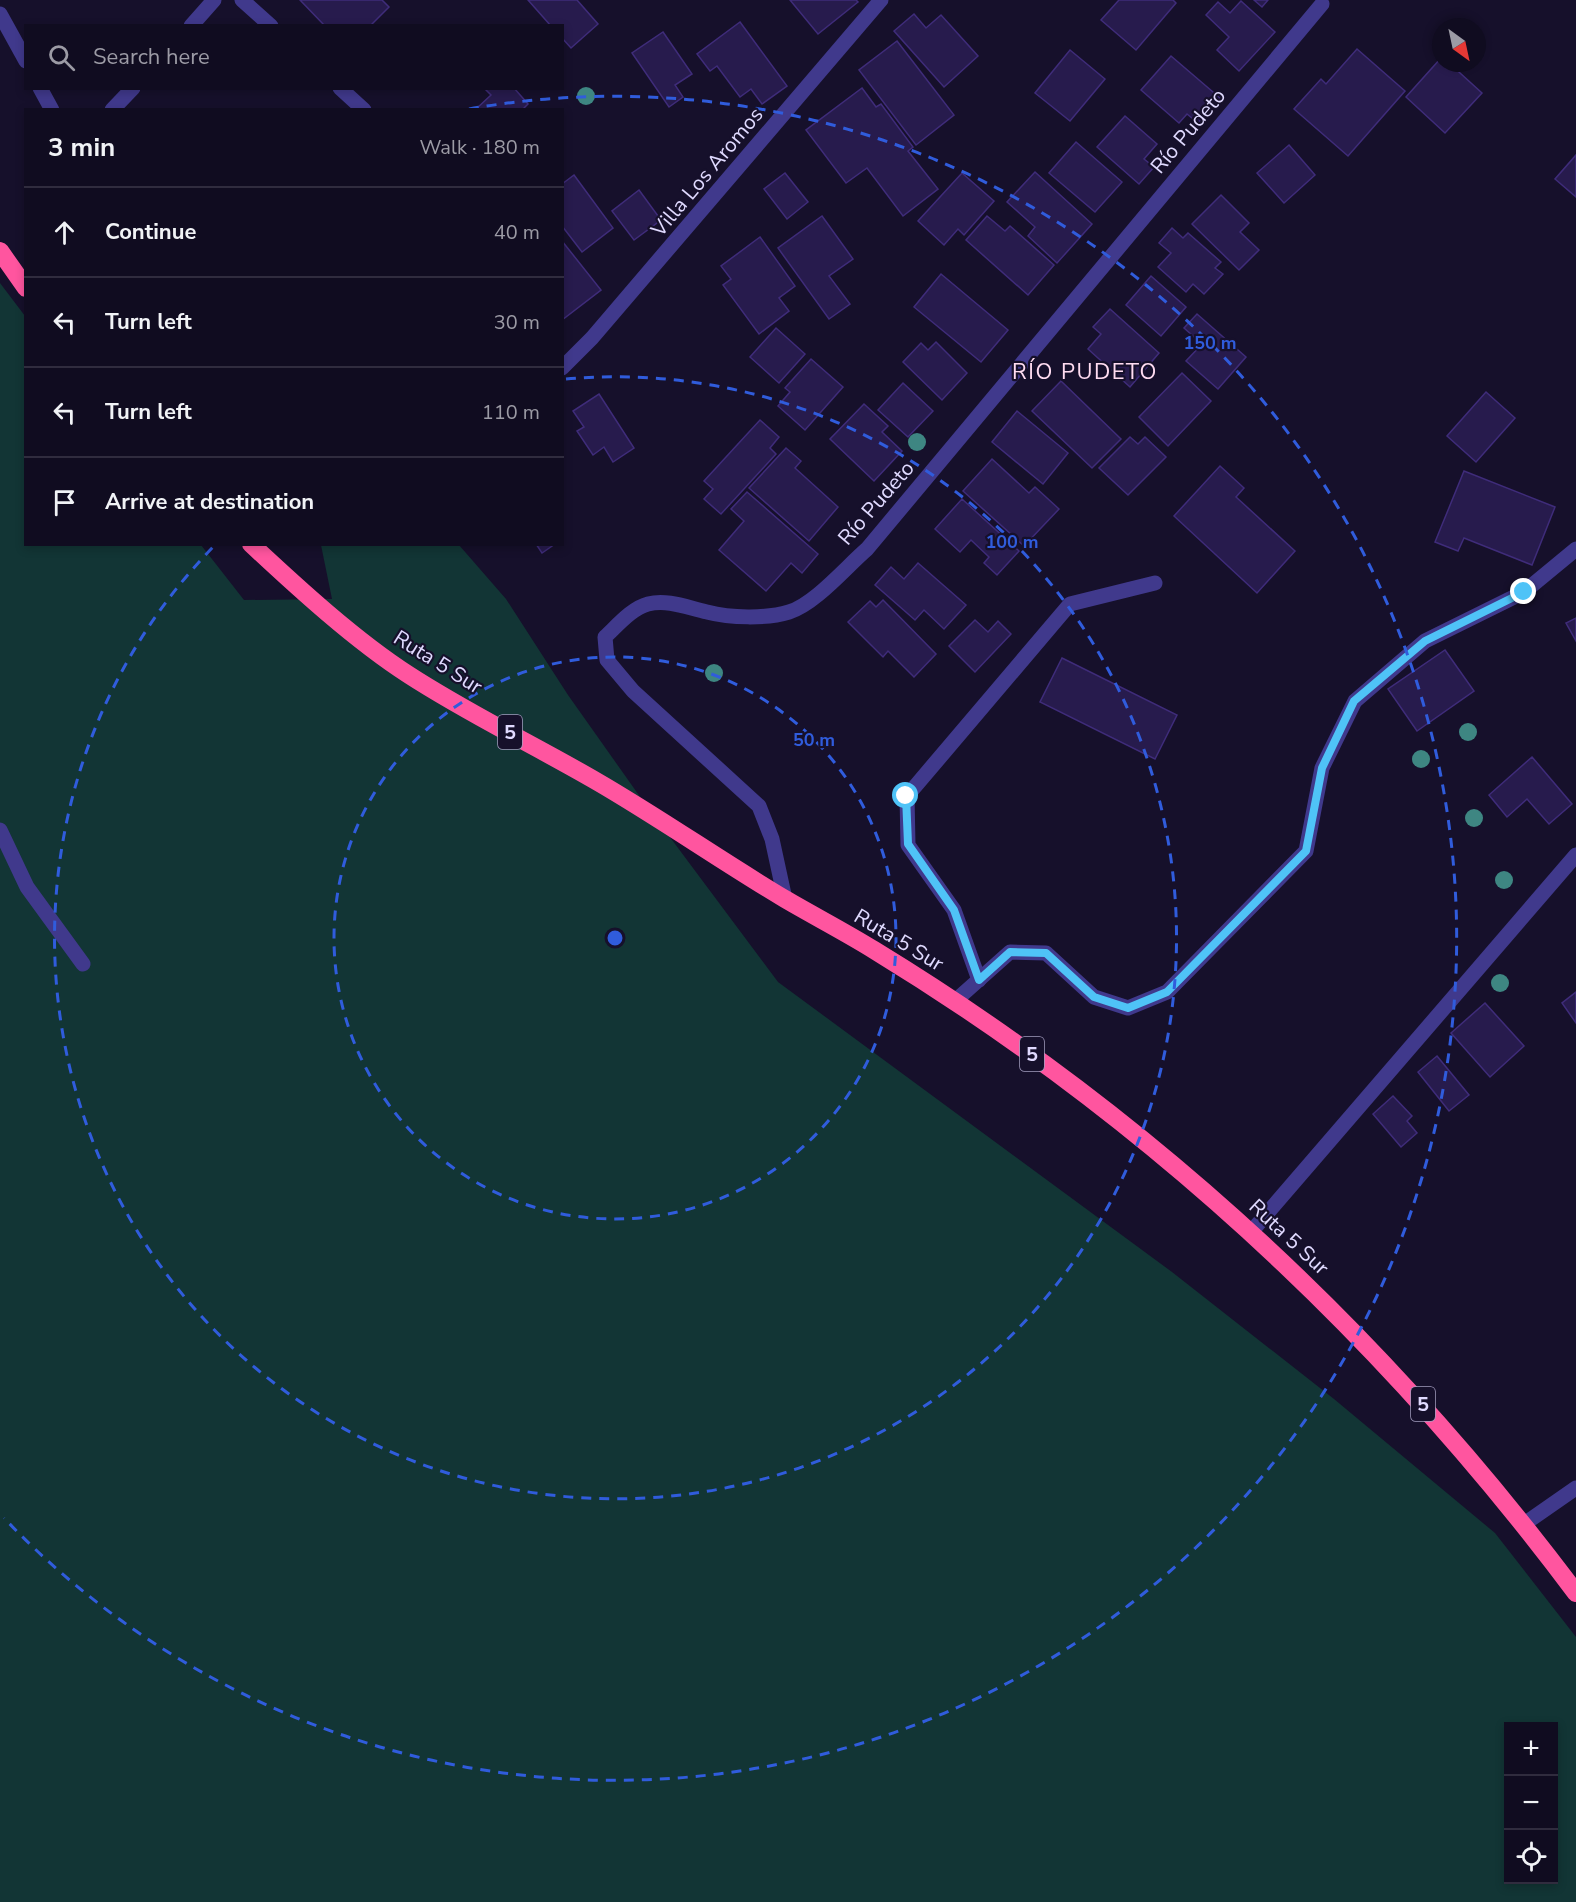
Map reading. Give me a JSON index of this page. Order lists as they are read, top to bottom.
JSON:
{
  "streets": {
    "highway": ["Ruta 5 Sur", "5"],
    "street": ["Río Pudeto", "Villa Los Aromos"]
  },
  "crossings": [
    ["Río Pudeto", "Ruta 5 Sur"]
  ],
  "districts": ["RÍO PUDETO"],
  "north": "bottom right",
  "page": {
    "search": "Search here",
    "heading": ["3 min", "Walk · 180 m"],
    "list": [
      ["Continue", "40 m"],
      ["Turn left", "30 m"],
      ["Turn left", "110 m"],
      "Arrive at destination"
    ],
    "map_buttons": ["+", "−"]
  },
  "rings": ["150 m", "100 m", "50 m"]
}
